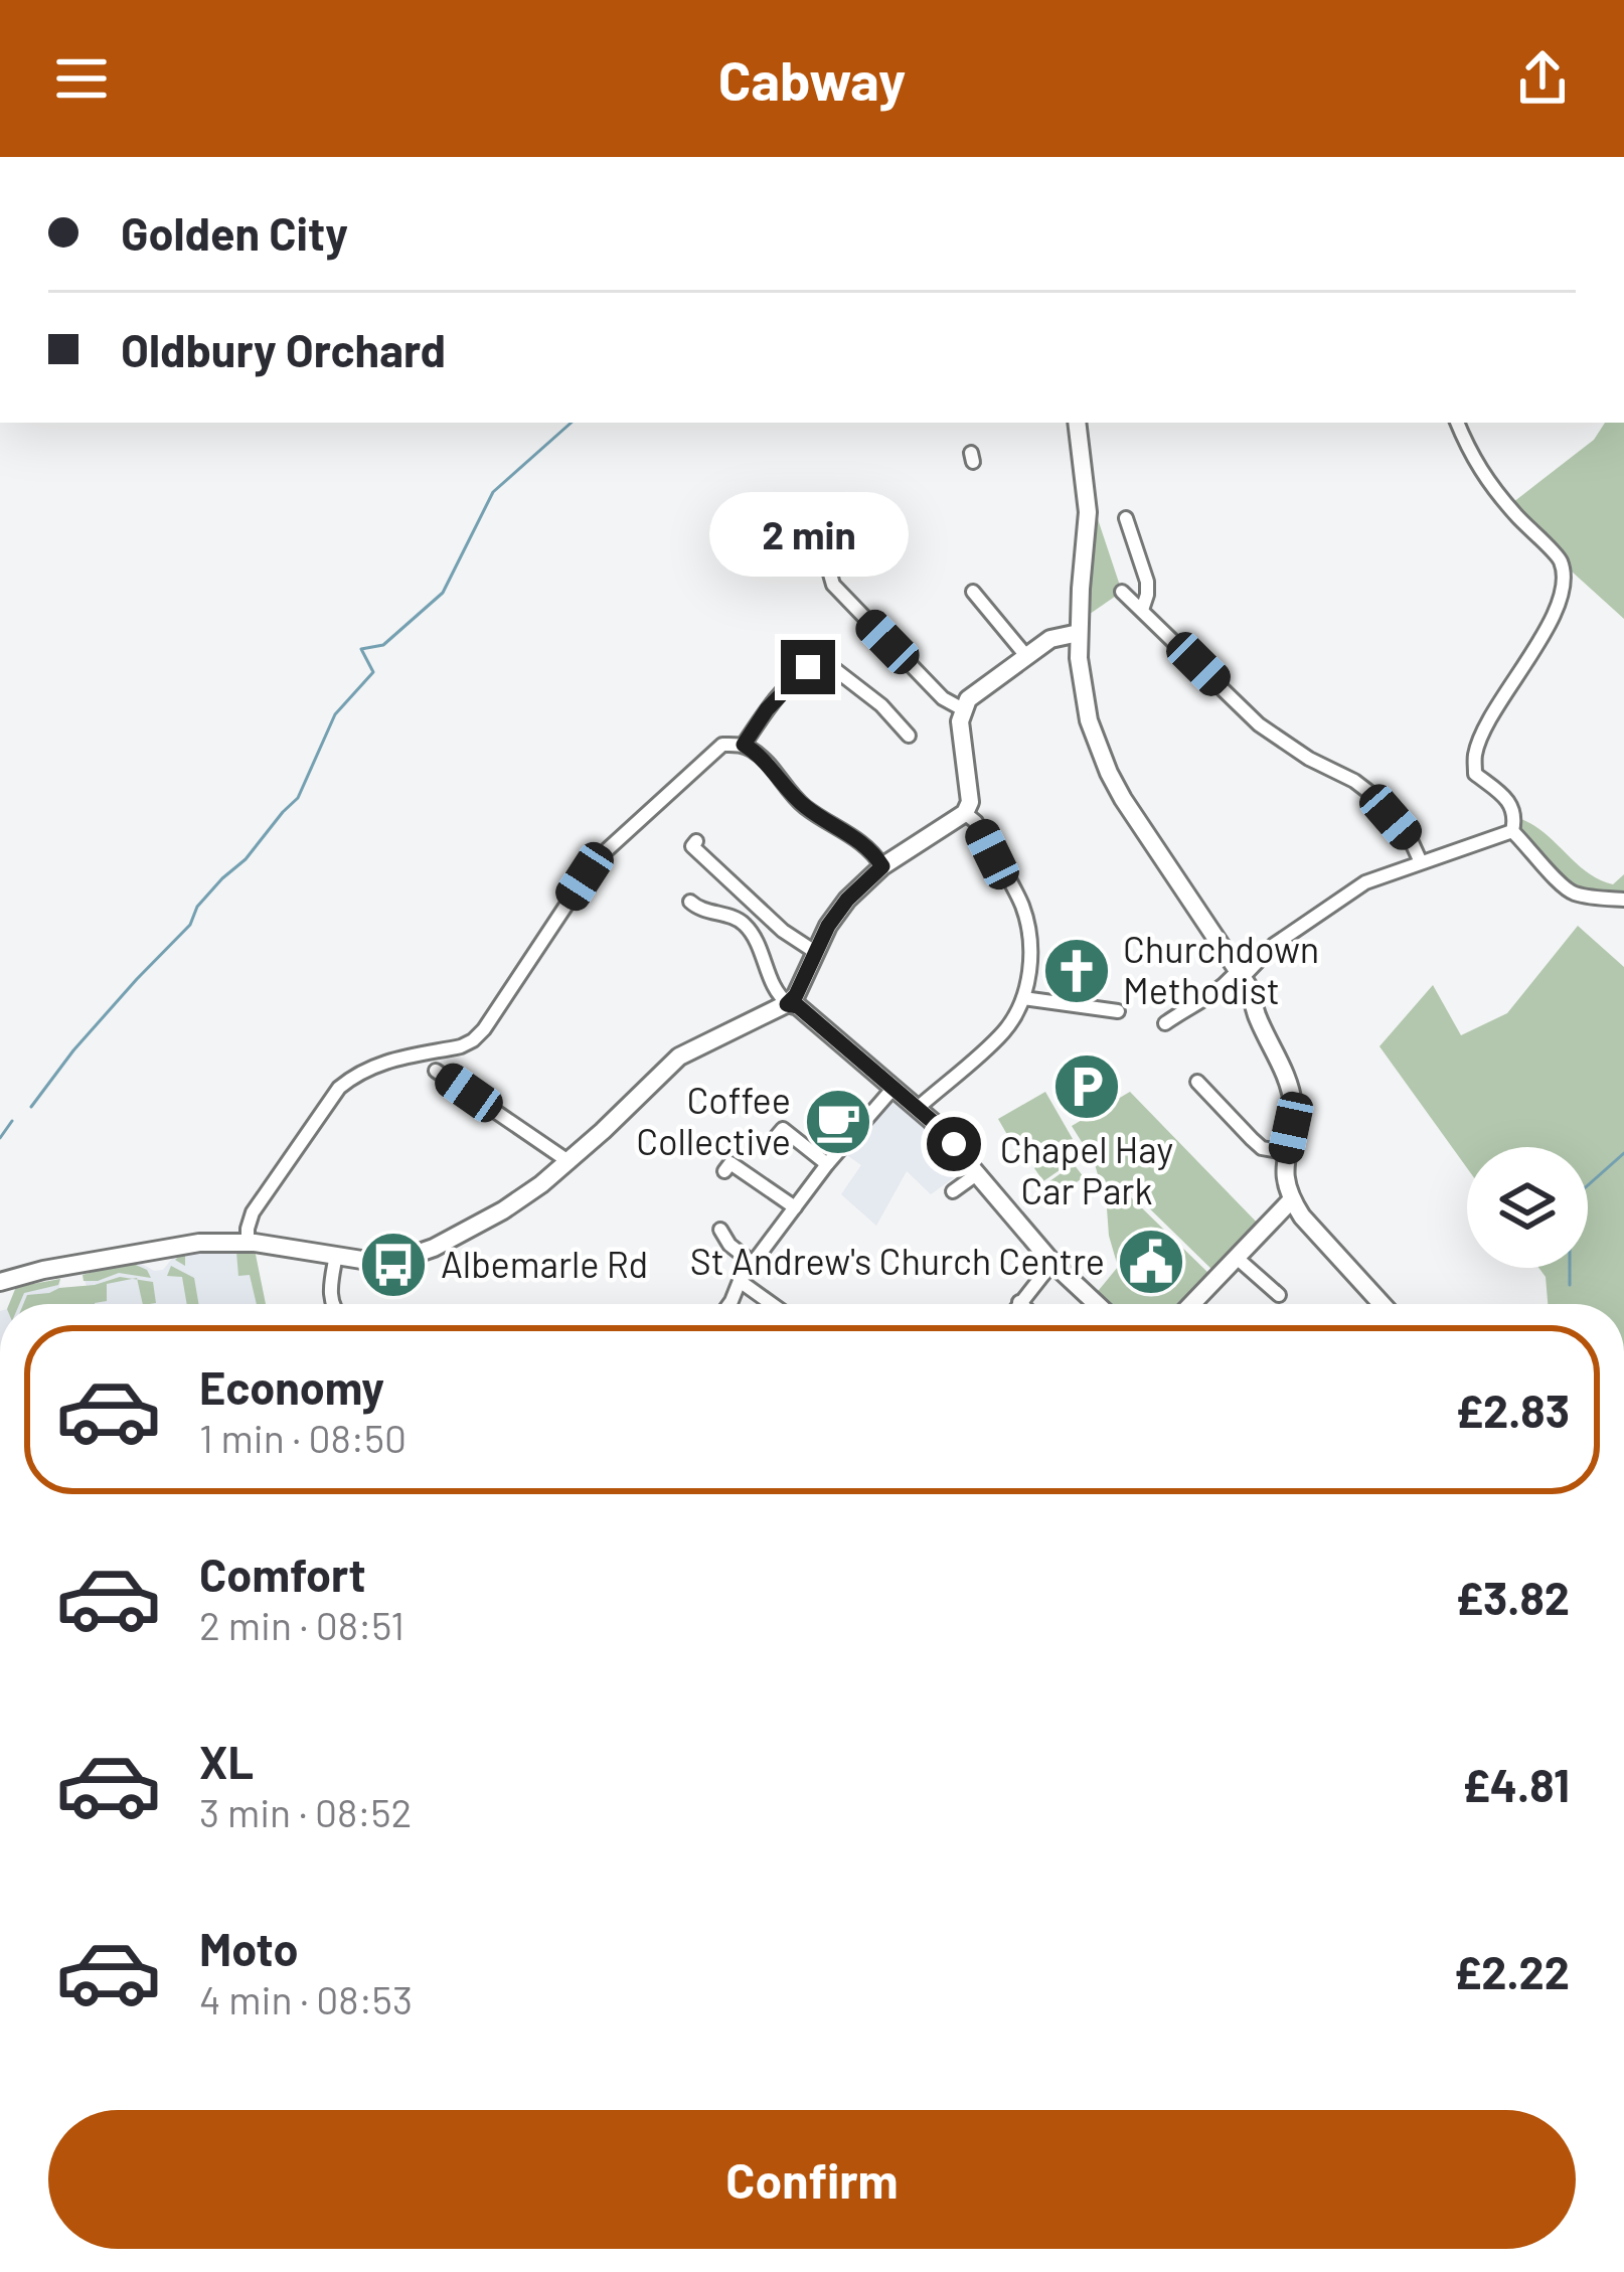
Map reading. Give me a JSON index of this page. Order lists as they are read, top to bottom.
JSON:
{
  "places": {
    "church": ["Churchdown Methodist"],
    "parking": ["Chapel Hay Car Park"],
    "cafe": ["Coffee Collective"],
    "public building": ["St Andrew's Church Centre"],
    "bus stop": ["Albemarle Rd"]
  },
  "page": {
    "header": "Cabway",
    "banner": ["Golden City", "Oldbury Orchard"],
    "bubble": "2 min",
    "list": [
      {
        "name": "Economy",
        "note": "1 min · 08:50",
        "value": "£2.83"
      },
      {
        "name": "Comfort",
        "note": "2 min · 08:51",
        "value": "£3.82"
      },
      {
        "name": "XL",
        "note": "3 min · 08:52",
        "value": "£4.81"
      },
      {
        "name": "Moto",
        "note": "4 min · 08:53",
        "value": "£2.22"
      }
    ],
    "buttons": "Confirm"
  }
}
